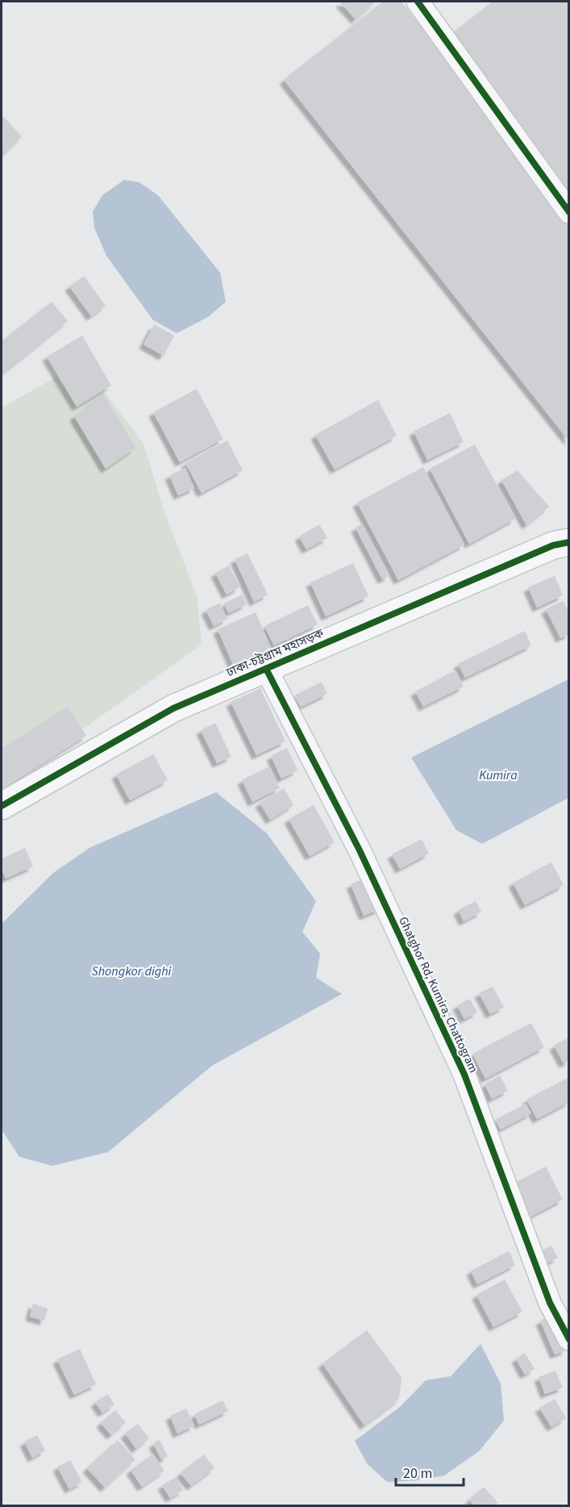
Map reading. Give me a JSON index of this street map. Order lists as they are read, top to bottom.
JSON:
{
  "streets": {
    "street": ["ঢাকা-চট্টগ্রাম মহাসড়ক", "Ghatghor Rd, Kumira, Chattogram"]
  },
  "crossings": [
    ["ঢাকা-চট্টগ্রাম মহাসড়ক", "Ghatghor Rd, Kumira, Chattogram"]
  ],
  "water": ["Kumira", "Shongkor dighi"],
  "scale_bar": "20 m"
}
